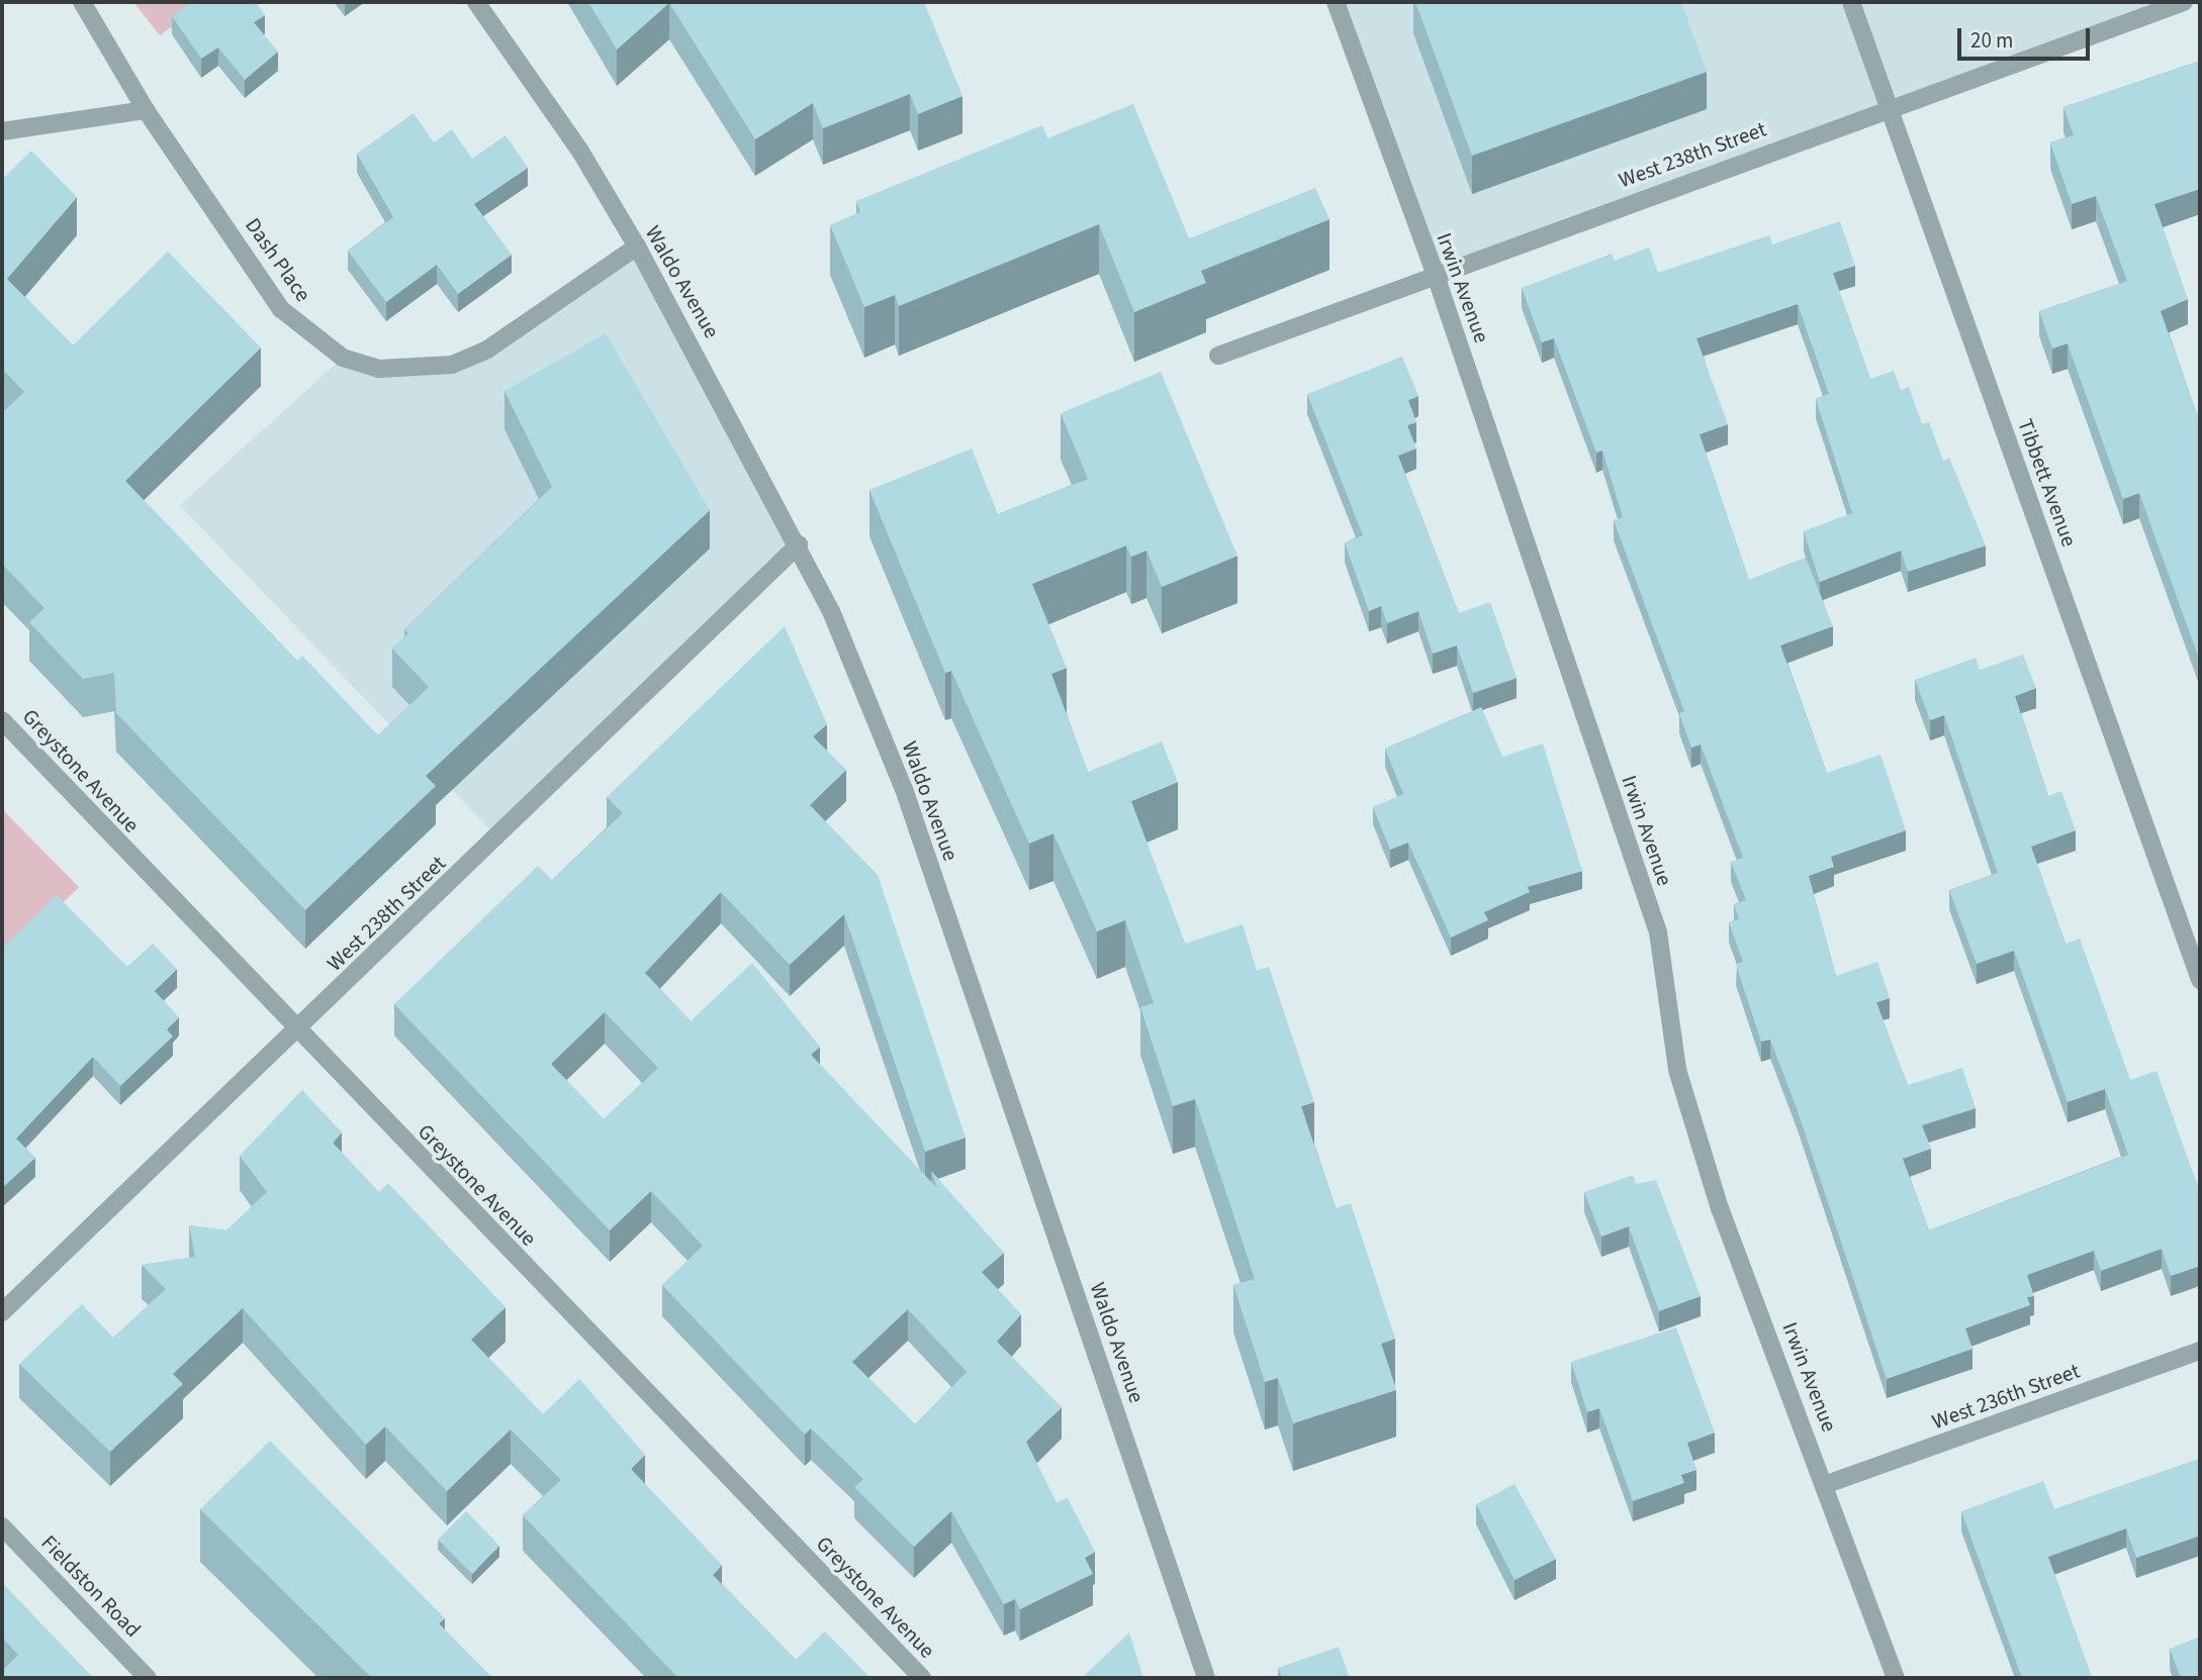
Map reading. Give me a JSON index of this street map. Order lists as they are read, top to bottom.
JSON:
{
  "streets": {
    "street": [
      "West 238th Street",
      "Dash Place",
      "Waldo Avenue",
      "Irwin Avenue",
      "Tibbett Avenue",
      "Greystone Avenue",
      "West 236th Street",
      "Fieldston Road"
    ]
  },
  "crossings": [
    ["West 238th Street", "Waldo Avenue"],
    ["West 238th Street", "Irwin Avenue"],
    ["West 238th Street", "Tibbett Avenue"],
    ["West 238th Street", "Greystone Avenue"],
    ["Dash Place", "Waldo Avenue"],
    ["Irwin Avenue", "West 236th Street"]
  ],
  "scale_bar": "20 m"
}
